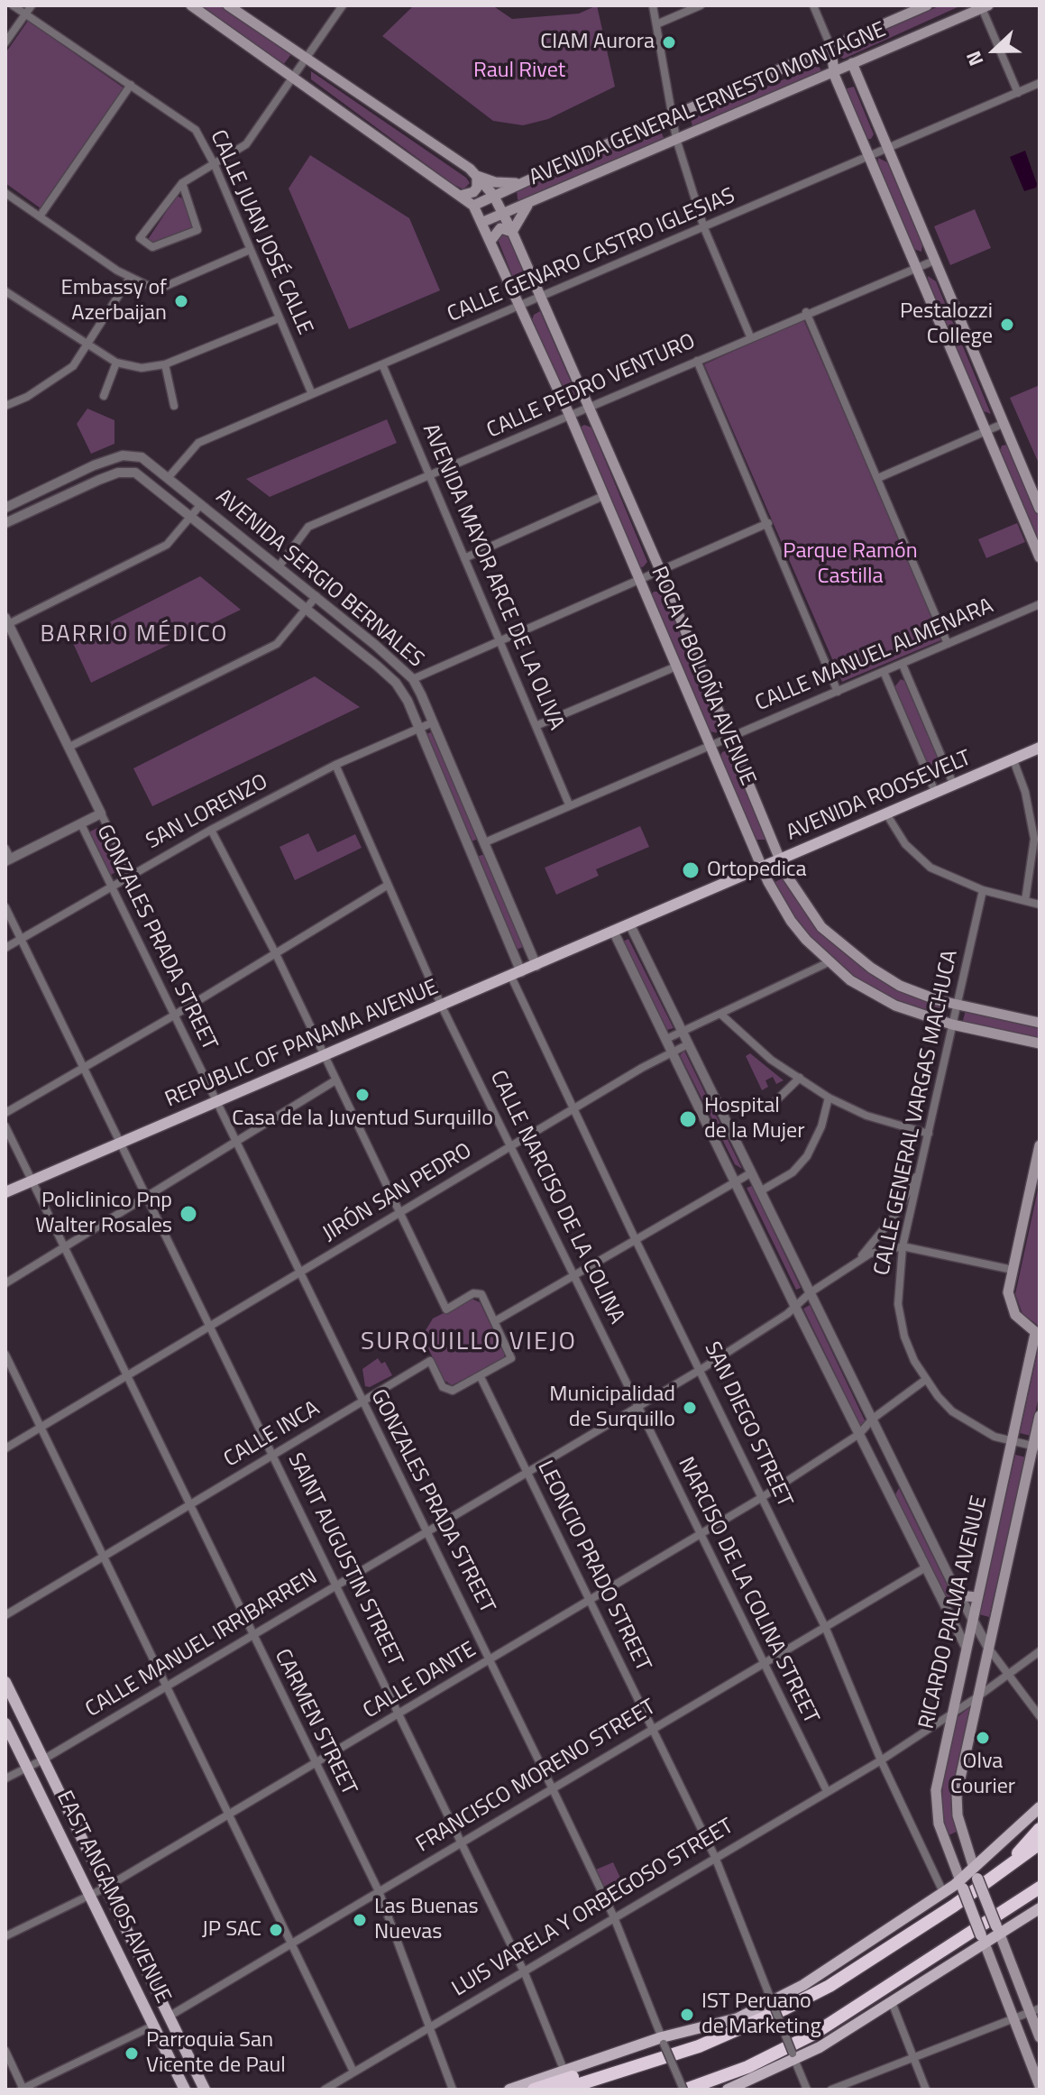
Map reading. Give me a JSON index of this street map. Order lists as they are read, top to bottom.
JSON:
{
  "streets": {
    "main road": [
      "AVENIDA GENERAL ERNESTO MONTAGNE",
      "ROCA Y BOLOÑA AVENUE",
      "AVENIDA ROOSEVELT",
      "REPUBLIC OF PANAMA AVENUE",
      "RICARDO PALMA AVENUE",
      "EAST ANGAMOS AVENUE"
    ],
    "street": [
      "CALLE JUAN JOSÉ CALLE",
      "CALLE GENARO CASTRO IGLESIAS",
      "CALLE PEDRO VENTURO",
      "AVENIDA MAYOR ARCE DE LA OLIVA",
      "AVENIDA SERGIO BERNALES",
      "CALLE MANUEL ALMENARA",
      "SAN LORENZO",
      "GONZALES PRADA STREET",
      "CALLE GENERAL VARGAS MACHUCA",
      "JIRÓN SAN PEDRO",
      "CALLE NARCISO DE LA COLINA",
      "SAN DIEGO STREET",
      "CALLE INCA",
      "SAINT AUGUSTIN STREET",
      "LEONCIO PRADO STREET",
      "NARCISO DE LA COLINA STREET",
      "CALLE MANUEL IRRIBARREN",
      "CALLE DANTE",
      "CARMEN STREET",
      "FRANCISCO MORENO STREET",
      "LUIS VARELA Y ORBEGOSO STREET"
    ]
  },
  "crossings": [
    ["AVENIDA GENERAL ERNESTO MONTAGNE", "ROCA Y BOLOÑA AVENUE"],
    ["CALLE JUAN JOSÉ CALLE", "CALLE GENARO CASTRO IGLESIAS"],
    ["CALLE GENARO CASTRO IGLESIAS", "AVENIDA MAYOR ARCE DE LA OLIVA"],
    ["CALLE GENARO CASTRO IGLESIAS", "AVENIDA SERGIO BERNALES"],
    ["CALLE GENARO CASTRO IGLESIAS", "ROCA Y BOLOÑA AVENUE"],
    ["CALLE PEDRO VENTURO", "AVENIDA MAYOR ARCE DE LA OLIVA"],
    ["CALLE PEDRO VENTURO", "AVENIDA SERGIO BERNALES"],
    ["CALLE PEDRO VENTURO", "ROCA Y BOLOÑA AVENUE"],
    ["AVENIDA MAYOR ARCE DE LA OLIVA", "CALLE MANUEL ALMENARA"],
    ["AVENIDA SERGIO BERNALES", "CALLE MANUEL ALMENARA"],
    ["AVENIDA SERGIO BERNALES", "SAN LORENZO"],
    ["AVENIDA SERGIO BERNALES", "REPUBLIC OF PANAMA AVENUE"],
    ["AVENIDA SERGIO BERNALES", "SAN DIEGO STREET"],
    ["CALLE MANUEL ALMENARA", "ROCA Y BOLOÑA AVENUE"],
    ["ROCA Y BOLOÑA AVENUE", "AVENIDA ROOSEVELT"],
    ["ROCA Y BOLOÑA AVENUE", "CALLE GENERAL VARGAS MACHUCA"],
    ["AVENIDA ROOSEVELT", "REPUBLIC OF PANAMA AVENUE"],
    ["SAN LORENZO", "GONZALES PRADA STREET"],
    ["SAN LORENZO", "CALLE NARCISO DE LA COLINA"],
    ["SAN LORENZO", "SAINT AUGUSTIN STREET"],
    ["GONZALES PRADA STREET", "REPUBLIC OF PANAMA AVENUE"],
    ["GONZALES PRADA STREET", "JIRÓN SAN PEDRO"],
    ["GONZALES PRADA STREET", "CALLE INCA"],
    ["GONZALES PRADA STREET", "CALLE MANUEL IRRIBARREN"],
    ["GONZALES PRADA STREET", "CALLE DANTE"],
    ["GONZALES PRADA STREET", "FRANCISCO MORENO STREET"],
    ["GONZALES PRADA STREET", "LUIS VARELA Y ORBEGOSO STREET"],
    ["REPUBLIC OF PANAMA AVENUE", "CALLE NARCISO DE LA COLINA"],
    ["REPUBLIC OF PANAMA AVENUE", "SAN DIEGO STREET"],
    ["REPUBLIC OF PANAMA AVENUE", "SAINT AUGUSTIN STREET"],
    ["REPUBLIC OF PANAMA AVENUE", "CARMEN STREET"],
    ["CALLE GENERAL VARGAS MACHUCA", "RICARDO PALMA AVENUE"],
    ["CALLE GENERAL VARGAS MACHUCA", "CALLE MANUEL IRRIBARREN"],
    ["CALLE GENERAL VARGAS MACHUCA", "CALLE DANTE"],
    ["JIRÓN SAN PEDRO", "CALLE NARCISO DE LA COLINA"],
    ["JIRÓN SAN PEDRO", "SAN DIEGO STREET"],
    ["JIRÓN SAN PEDRO", "CALLE INCA"],
    ["JIRÓN SAN PEDRO", "SAINT AUGUSTIN STREET"],
    ["JIRÓN SAN PEDRO", "CARMEN STREET"],
    ["CALLE NARCISO DE LA COLINA", "NARCISO DE LA COLINA STREET"],
    ["CALLE NARCISO DE LA COLINA", "CALLE MANUEL IRRIBARREN"],
    ["SAN DIEGO STREET", "CALLE MANUEL IRRIBARREN"],
    ["SAN DIEGO STREET", "CALLE DANTE"],
    ["SAN DIEGO STREET", "FRANCISCO MORENO STREET"],
    ["SAN DIEGO STREET", "LUIS VARELA Y ORBEGOSO STREET"],
    ["CALLE INCA", "SAINT AUGUSTIN STREET"],
    ["CALLE INCA", "LEONCIO PRADO STREET"],
    ["CALLE INCA", "CARMEN STREET"],
    ["SAINT AUGUSTIN STREET", "CALLE MANUEL IRRIBARREN"],
    ["SAINT AUGUSTIN STREET", "CALLE DANTE"],
    ["SAINT AUGUSTIN STREET", "FRANCISCO MORENO STREET"],
    ["SAINT AUGUSTIN STREET", "LUIS VARELA Y ORBEGOSO STREET"],
    ["LEONCIO PRADO STREET", "CALLE MANUEL IRRIBARREN"],
    ["LEONCIO PRADO STREET", "CALLE DANTE"],
    ["LEONCIO PRADO STREET", "FRANCISCO MORENO STREET"],
    ["LEONCIO PRADO STREET", "LUIS VARELA Y ORBEGOSO STREET"],
    ["NARCISO DE LA COLINA STREET", "CALLE MANUEL IRRIBARREN"],
    ["NARCISO DE LA COLINA STREET", "CALLE DANTE"],
    ["NARCISO DE LA COLINA STREET", "FRANCISCO MORENO STREET"],
    ["NARCISO DE LA COLINA STREET", "LUIS VARELA Y ORBEGOSO STREET"],
    ["RICARDO PALMA AVENUE", "CALLE MANUEL IRRIBARREN"],
    ["RICARDO PALMA AVENUE", "LUIS VARELA Y ORBEGOSO STREET"],
    ["CALLE MANUEL IRRIBARREN", "CARMEN STREET"],
    ["CALLE MANUEL IRRIBARREN", "EAST ANGAMOS AVENUE"],
    ["CALLE DANTE", "CARMEN STREET"],
    ["CALLE DANTE", "EAST ANGAMOS AVENUE"],
    ["CARMEN STREET", "FRANCISCO MORENO STREET"],
    ["CARMEN STREET", "LUIS VARELA Y ORBEGOSO STREET"],
    ["FRANCISCO MORENO STREET", "EAST ANGAMOS AVENUE"]
  ],
  "districts": ["BARRIO MÉDICO", "SURQUILLO VIEJO"],
  "parks": ["Raul Rivet", "Parque Ramón Castilla"],
  "places": [
    "CIAM Aurora",
    "Embassy of Azerbaijan",
    "Pestalozzi College",
    "Ortopedica",
    "Casa de la Juventud Surquillo",
    "Hospital de la Mujer",
    "Policlinico Pnp Walter Rosales",
    "Municipalidad de Surquillo",
    "Olva Courier",
    "Las Buenas Nuevas",
    "JP SAC",
    "IST Peruano de Marketing",
    "Parroquia San Vicente de Paul"
  ],
  "north": "left"
}
